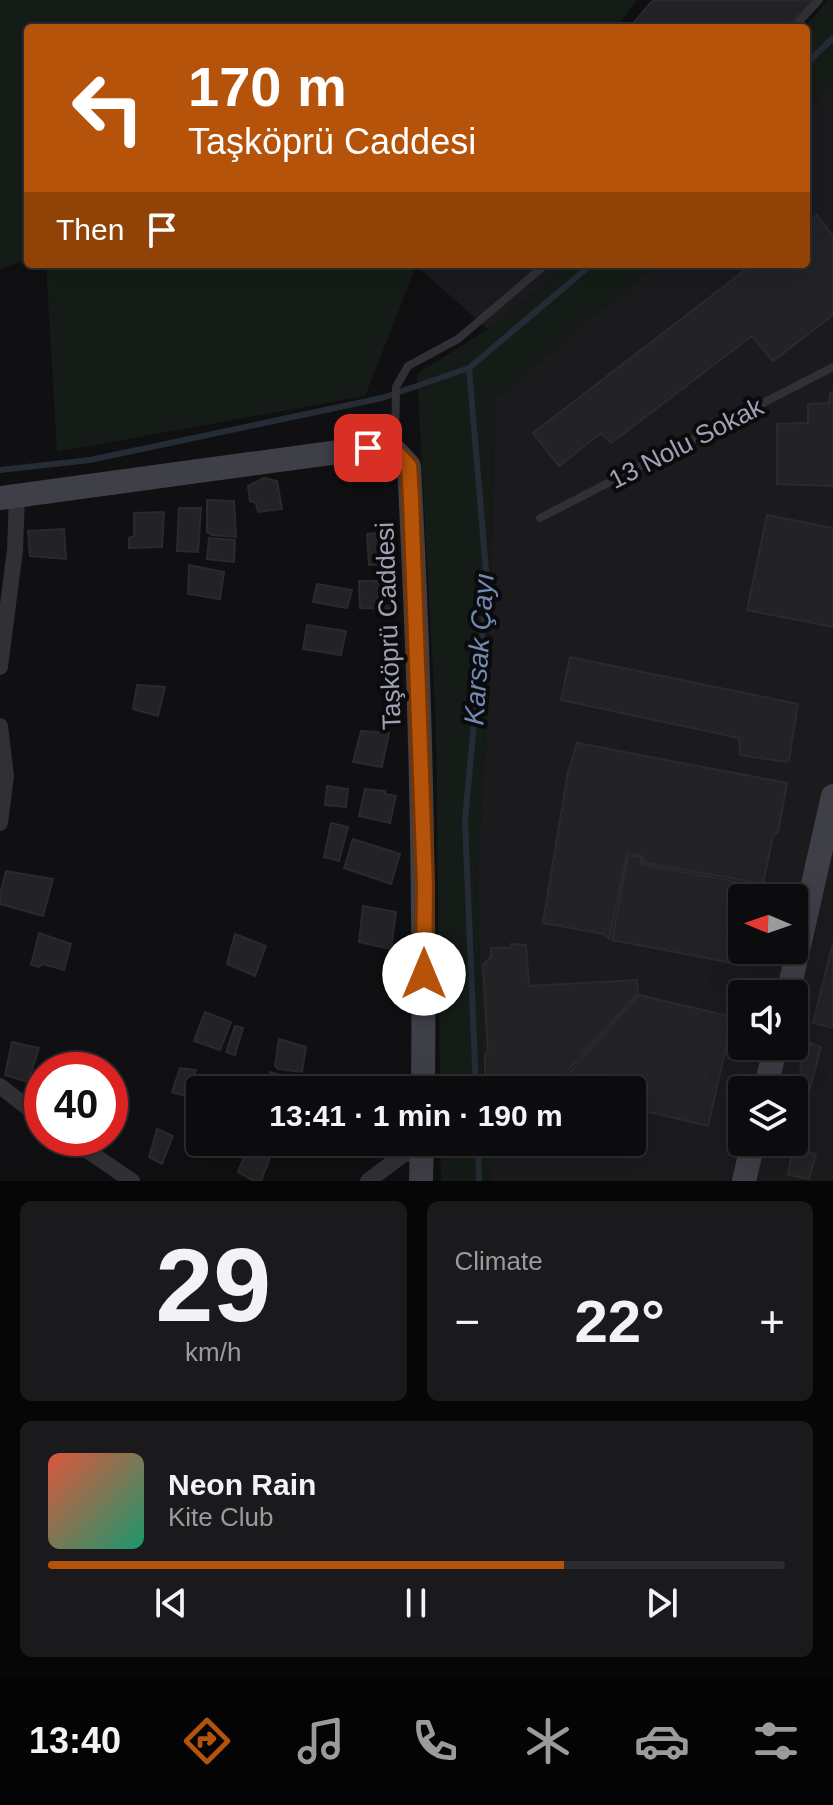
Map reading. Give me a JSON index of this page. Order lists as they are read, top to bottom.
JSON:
{
  "streets": {
    "street": ["Taşköprü Caddesi"],
    "lane": ["13 Nolu Sokak"]
  },
  "water": ["Karsak Çayı"],
  "north": "left",
  "page": {
    "turn": ["170 m", "Taşköprü Caddesi"],
    "then": "Then",
    "limit": "40",
    "trip": "13:41 · 1 min · 190 m",
    "tile": [
      ["29", "km/h"],
      "Climate"
    ],
    "heat": ["−", "22°", "+"],
    "song": ["Neon Rain", "Kite Club"],
    "tabs": "13:40"
  }
}
